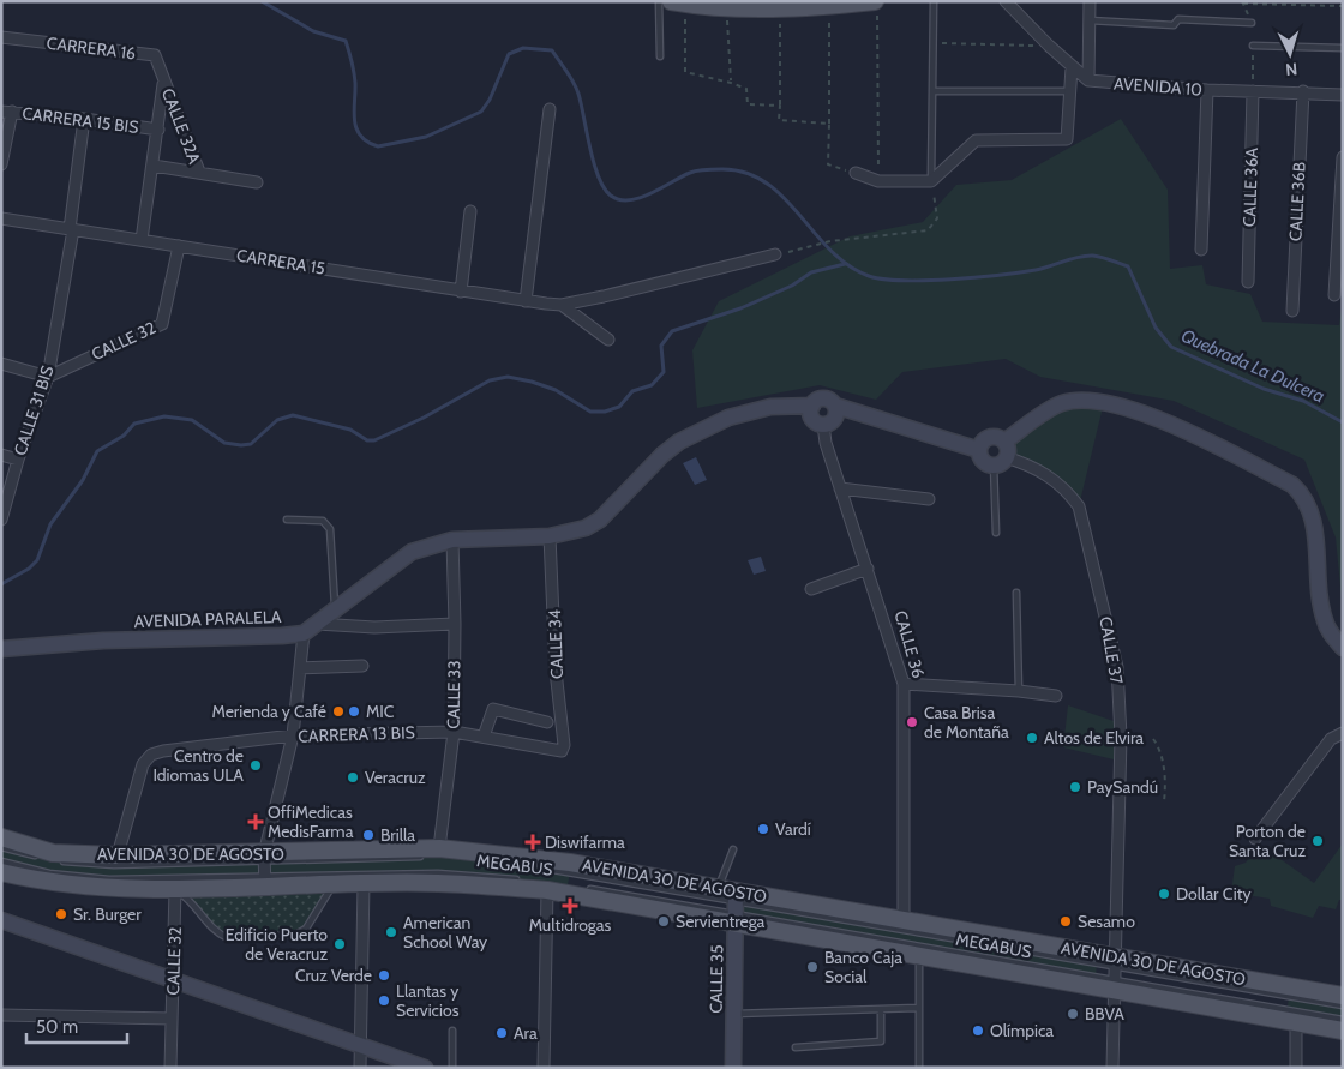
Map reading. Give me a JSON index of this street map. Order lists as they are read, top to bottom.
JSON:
{
  "streets": {
    "main road": ["AVENIDA PARALELA", "AVENIDA 30 DE AGOSTO", "CALLE 35"],
    "street": [
      "CARRERA 16",
      "AVENIDA 10",
      "CARRERA 15 BIS",
      "CALLE 32A",
      "CALLE 36A",
      "CALLE 36B",
      "CARRERA 15",
      "CALLE 32",
      "CALLE 31 BIS",
      "CALLE 34",
      "CALLE 36",
      "CALLE 37",
      "CALLE 33",
      "CARRERA 13 BIS"
    ],
    "lane": ["MEGABUS"]
  },
  "crossings": [
    ["CARRERA 16", "CALLE 32A"],
    ["AVENIDA 10", "CALLE 36A"],
    ["AVENIDA 10", "CALLE 36B"],
    ["CARRERA 15 BIS", "CALLE 31 BIS"],
    ["CARRERA 15", "CALLE 32"],
    ["CARRERA 15", "CALLE 31 BIS"],
    ["CALLE 32", "CALLE 31 BIS"],
    ["CALLE 32", "AVENIDA 30 DE AGOSTO"],
    ["AVENIDA PARALELA", "CALLE 34"],
    ["AVENIDA PARALELA", "CALLE 36"],
    ["AVENIDA PARALELA", "CALLE 33"],
    ["CALLE 34", "CARRERA 13 BIS"],
    ["CALLE 36", "AVENIDA 30 DE AGOSTO"],
    ["CALLE 37", "AVENIDA 30 DE AGOSTO"],
    ["CALLE 37", "MEGABUS"],
    ["CALLE 33", "CARRERA 13 BIS"],
    ["CALLE 33", "AVENIDA 30 DE AGOSTO"],
    ["CARRERA 13 BIS", "AVENIDA 30 DE AGOSTO"],
    ["AVENIDA 30 DE AGOSTO", "MEGABUS"],
    ["AVENIDA 30 DE AGOSTO", "CALLE 35"],
    ["MEGABUS", "CALLE 35"]
  ],
  "water": ["Quebrada La Dulcera"],
  "places": {
    "other": [
      "Merienda y Café",
      "MIC",
      "Casa Brisa de Montaña",
      "Altos de Elvira",
      "Centro de Idiomas ULA",
      "Veracruz",
      "PaySandú",
      "Vardí",
      "Brilla",
      "Porton de Santa Cruz",
      "Dollar City",
      "Sr. Burger",
      "Servientrega",
      "Sesamo",
      "American School Way",
      "Edificio Puerto de Veracruz",
      "Banco Caja Social",
      "Cruz Verde",
      "Llantas y Servicios",
      "BBVA",
      "Olímpica",
      "Ara"
    ],
    "health": ["OffiMedicas MedisFarma", "Diswifarma", "Multidrogas"]
  },
  "scale_bar": "50 m",
  "north": "bottom"
}
